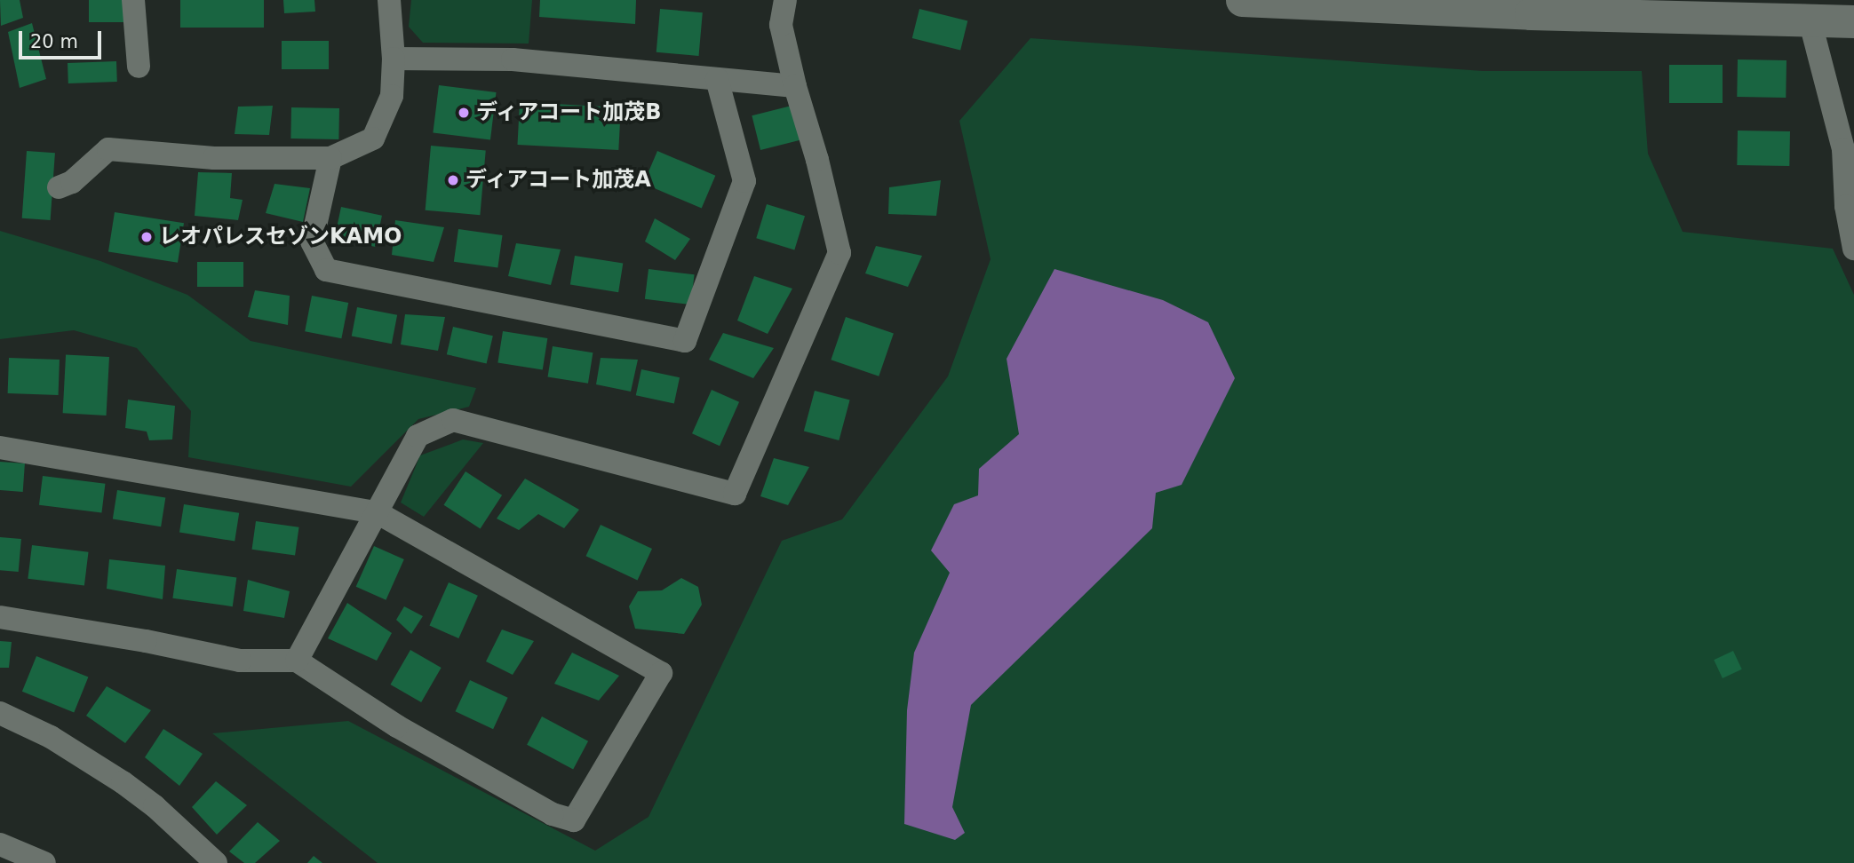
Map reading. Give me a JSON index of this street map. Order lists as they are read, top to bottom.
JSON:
{
  "places": ["ディアコート加茂B", "ディアコート加茂A", "レオパレスセゾンKAMO"],
  "scale_bar": "20 m"
}
